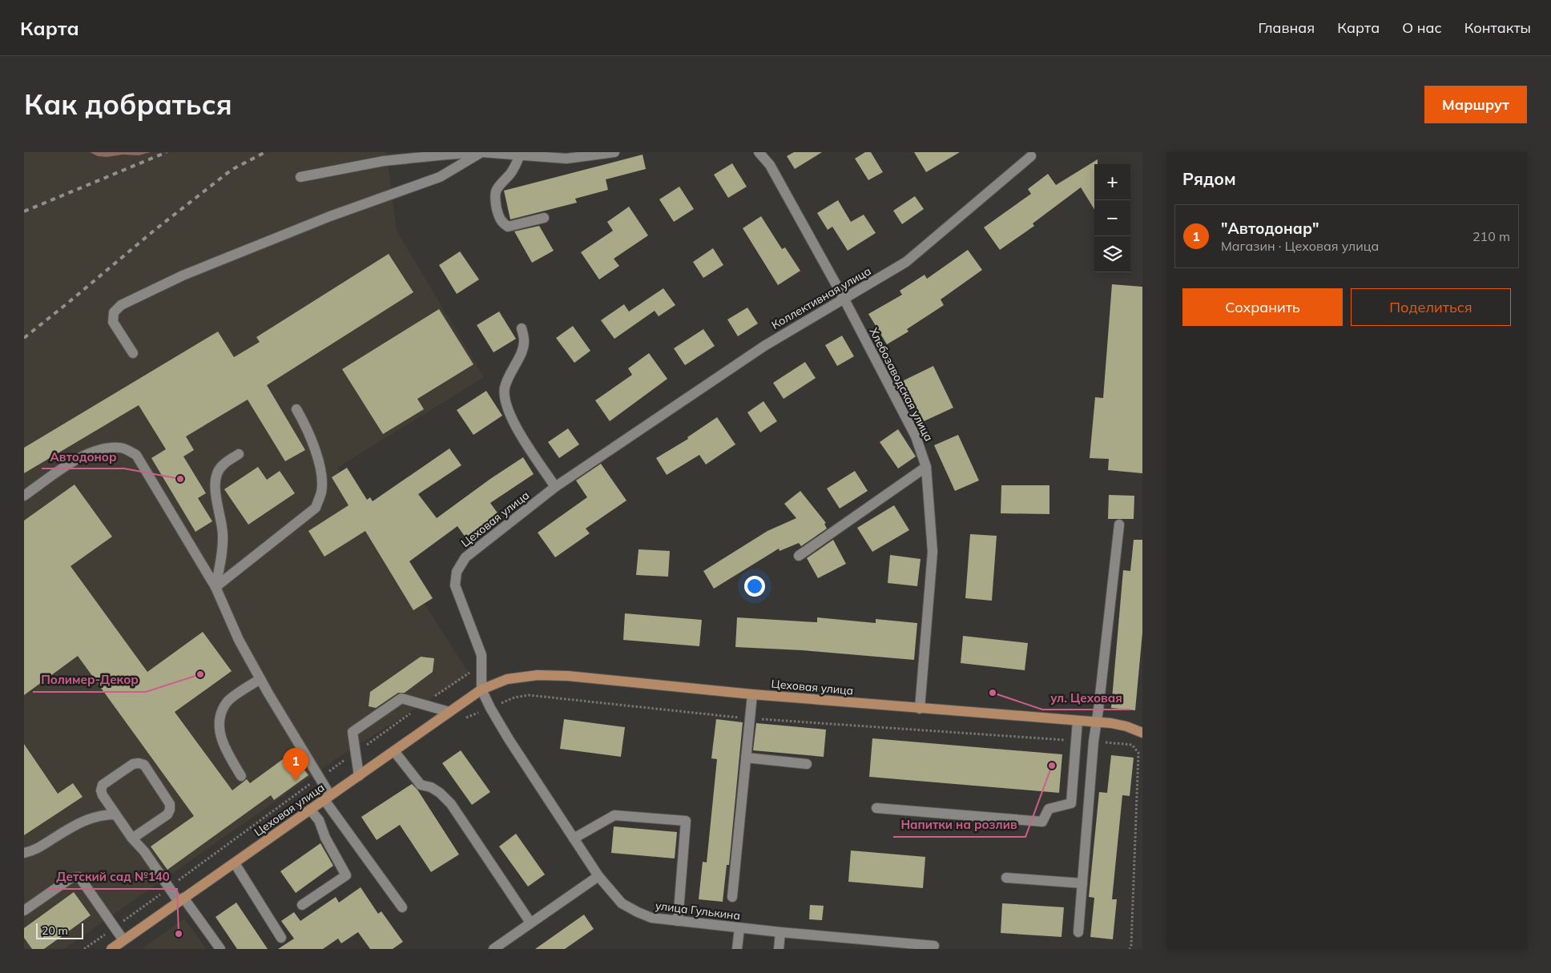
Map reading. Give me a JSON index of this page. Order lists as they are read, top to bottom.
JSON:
{
  "streets": {
    "main road": ["Цеховая улица"],
    "street": ["Коллективная улица", "Хлебозаводская улица", "улица Гулькина"]
  },
  "crossings": [
    ["Коллективная улица", "Хлебозаводская улица"],
    ["Коллективная улица", "Цеховая улица"],
    ["Хлебозаводская улица", "Цеховая улица"],
    ["Цеховая улица", "улица Гулькина"]
  ],
  "places": [
    "Автодонор",
    "Полимер-Декор",
    "ул. Цеховая",
    "Напитки на розлив",
    "Детский сад №140"
  ],
  "scale_bar": "20 m",
  "page": {
    "header": "Карта",
    "nav": [
      "Главная",
      "Карта",
      "О нас",
      "Контакты"
    ],
    "buttons": [
      "Маршрут",
      ["Сохранить", "Поделиться"]
    ],
    "title": "Как добраться",
    "heading": "Рядом",
    "map_buttons": ["+", "−"],
    "list": [
      {
        "mark": "1",
        "name": "\"Автодонар\"",
        "note": "Магазин · Цеховая улица",
        "value": "210 m"
      }
    ],
    "pins": "1",
    "scale": "20 m"
  }
}
